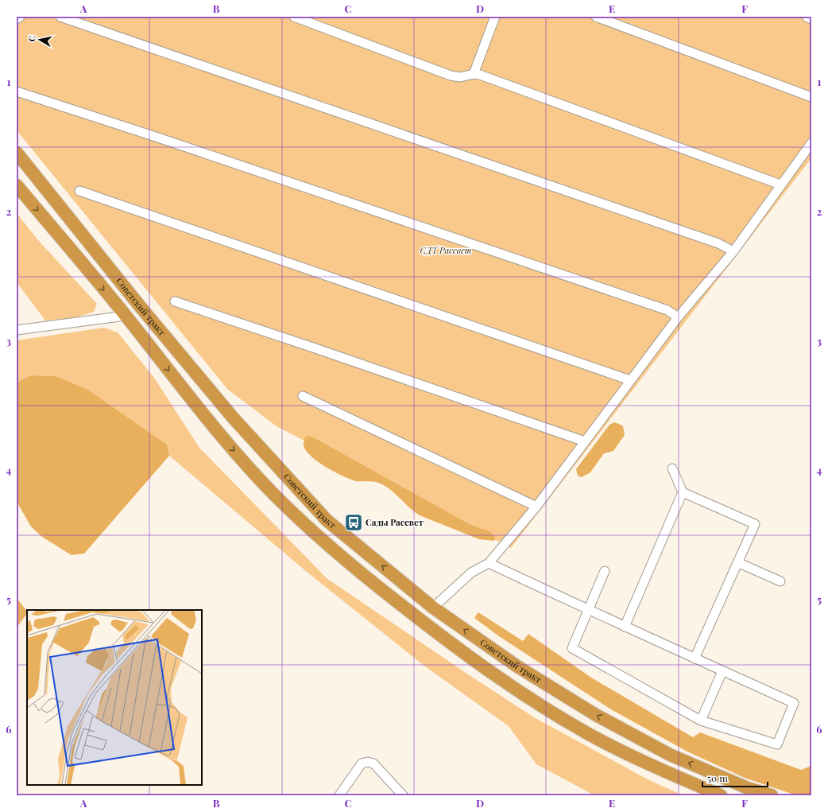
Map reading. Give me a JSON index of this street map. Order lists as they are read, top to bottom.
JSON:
{
  "streets": {
    "highway": ["Советский тракт"]
  },
  "parks": ["СДТ Рассвет"],
  "places": {
    "bus stop": ["Сады Рассвет"]
  },
  "scale_bar": "50 m",
  "north": "left",
  "grid": {
    "columns": [
      "A",
      "B",
      "C",
      "D",
      "E",
      "F"
    ],
    "rows": [
      "1",
      "2",
      "3",
      "4",
      "5",
      "6"
    ]
  }
}
